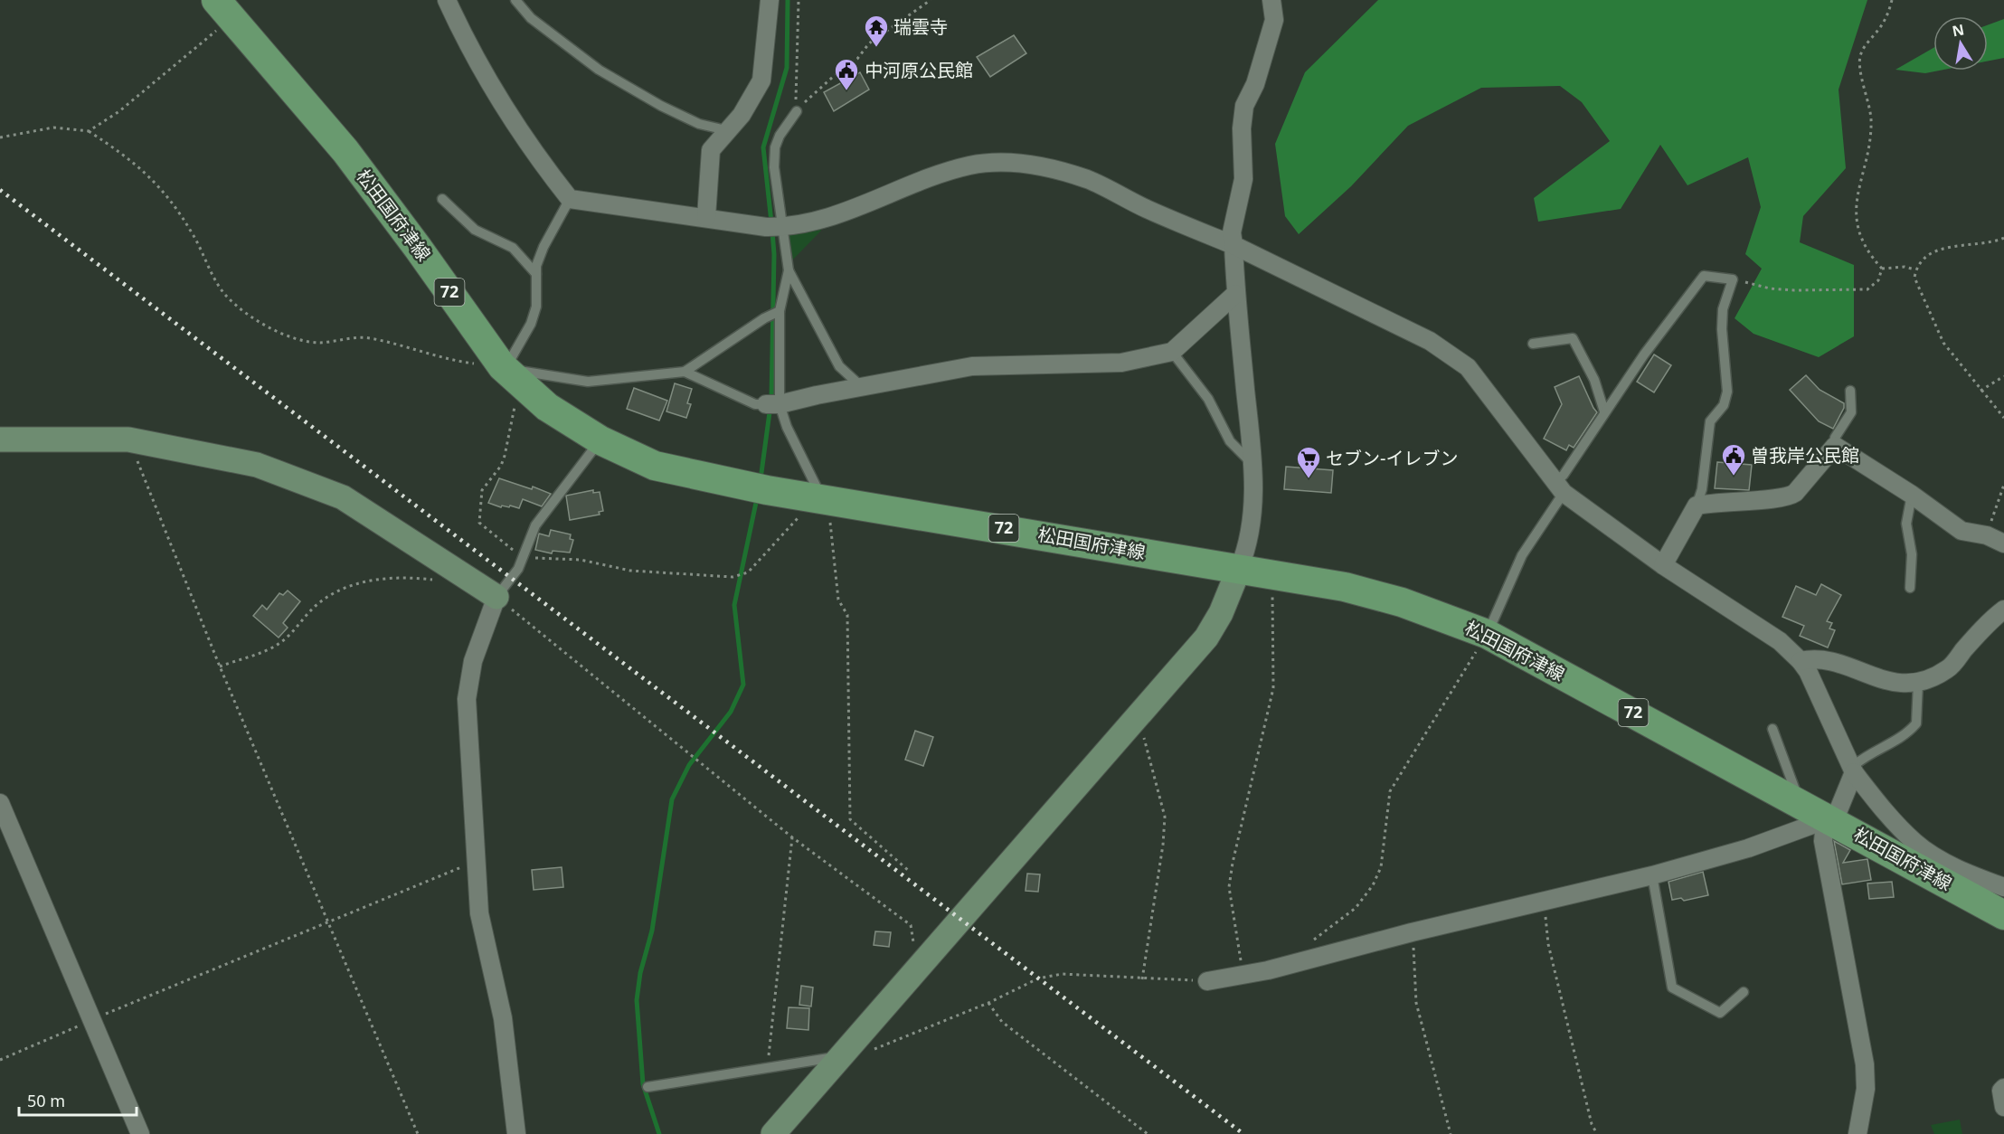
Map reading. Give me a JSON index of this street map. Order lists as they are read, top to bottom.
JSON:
{
  "streets": {
    "main road": ["松田国府津線", "72"]
  },
  "places": {
    "temple": ["瑞雲寺"],
    "public building": ["中河原公民館", "曽我岸公民館"],
    "supermarket": ["セブン-イレブン"]
  },
  "scale_bar": "50 m",
  "north": "top"
}
